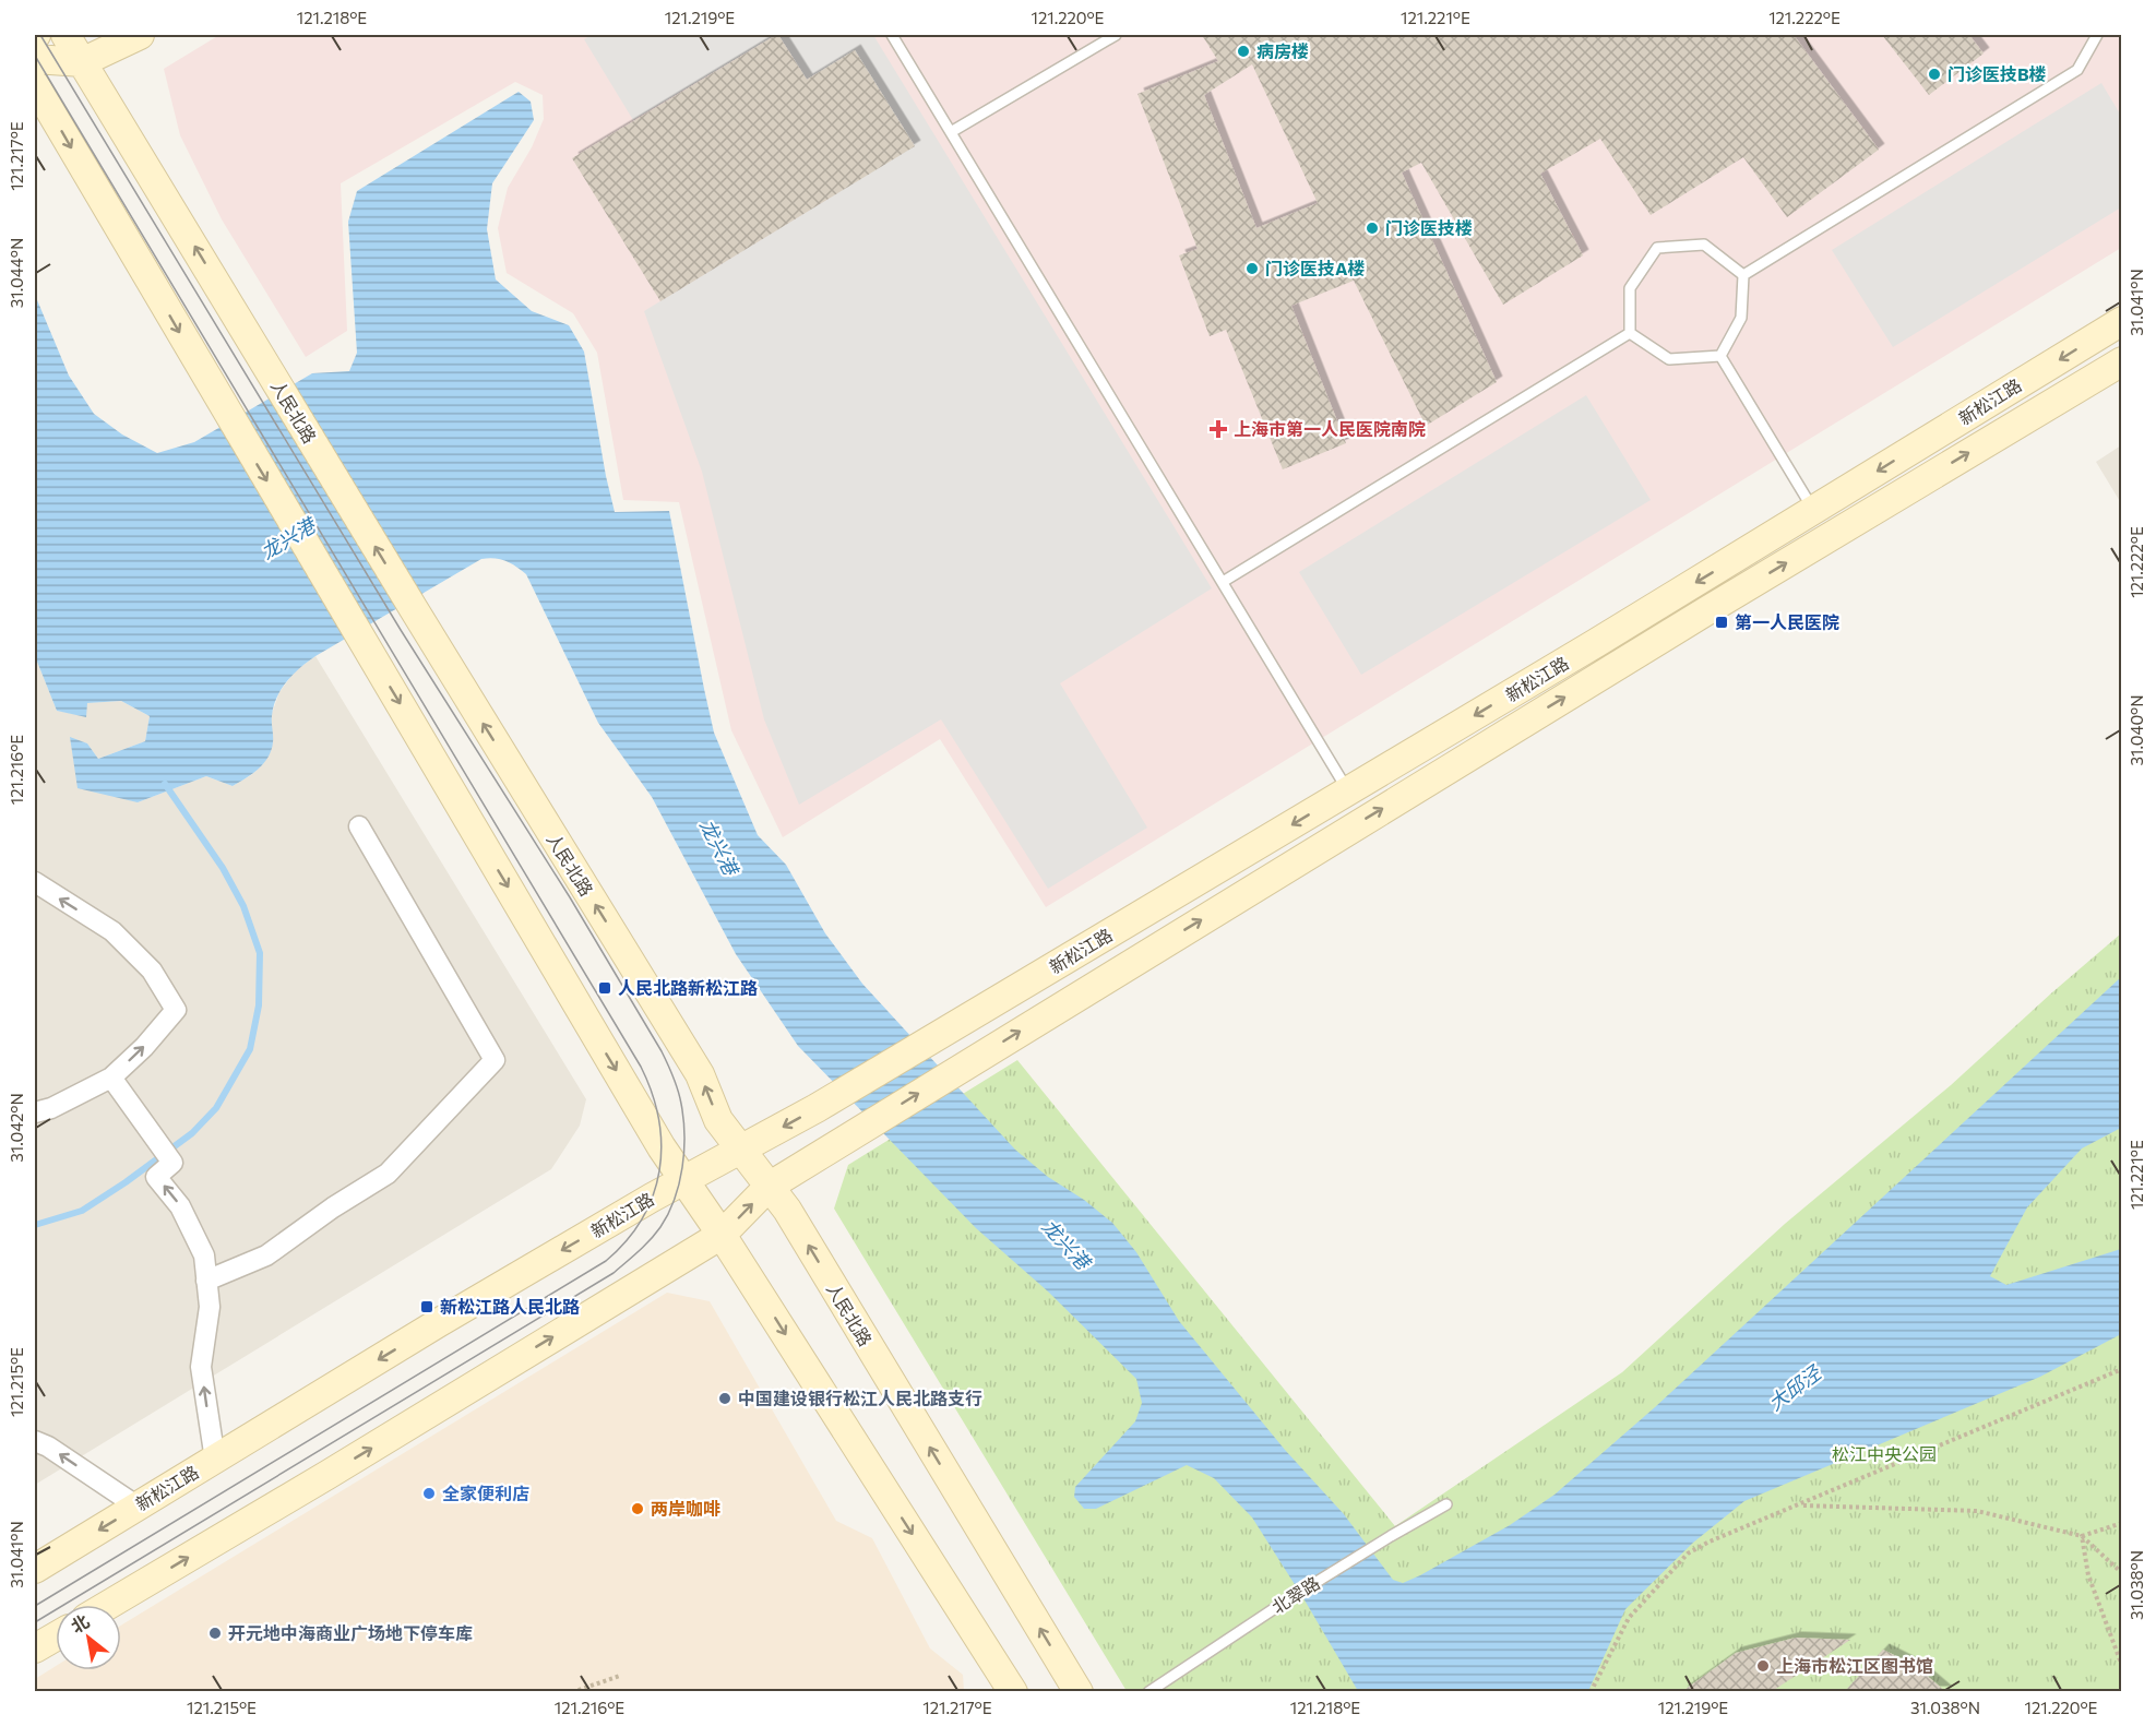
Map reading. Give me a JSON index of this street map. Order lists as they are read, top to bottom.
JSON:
{
  "streets": {
    "main road": ["新松江路", "人民北路"],
    "lane": ["北翠路"]
  },
  "crossings": [
    ["新松江路", "人民北路"]
  ],
  "water": ["龙兴港", "大邱泾"],
  "parks": ["松江中央公园"],
  "places": {
    "other": [
      "病房楼",
      "门诊医技B楼",
      "门诊医技楼",
      "门诊医技A楼",
      "中国建设银行松江人民北路支行",
      "全家便利店",
      "两岸咖啡",
      "开元地中海商业广场地下停车库",
      "上海市松江区图书馆"
    ],
    "health": ["上海市第一人民医院南院"],
    "transit": ["第一人民医院", "人民北路新松江路", "新松江路人民北路"]
  },
  "north": "top left",
  "coordinates": [
    "121.218°E",
    "121.219°E",
    "121.220°E",
    "121.221°E",
    "121.222°E",
    "121.217°E",
    "31.044°N",
    "31.041°N",
    "31.040°N",
    "121.216°E",
    "31.042°N",
    "121.215°E",
    "31.038°N"
  ]
}
